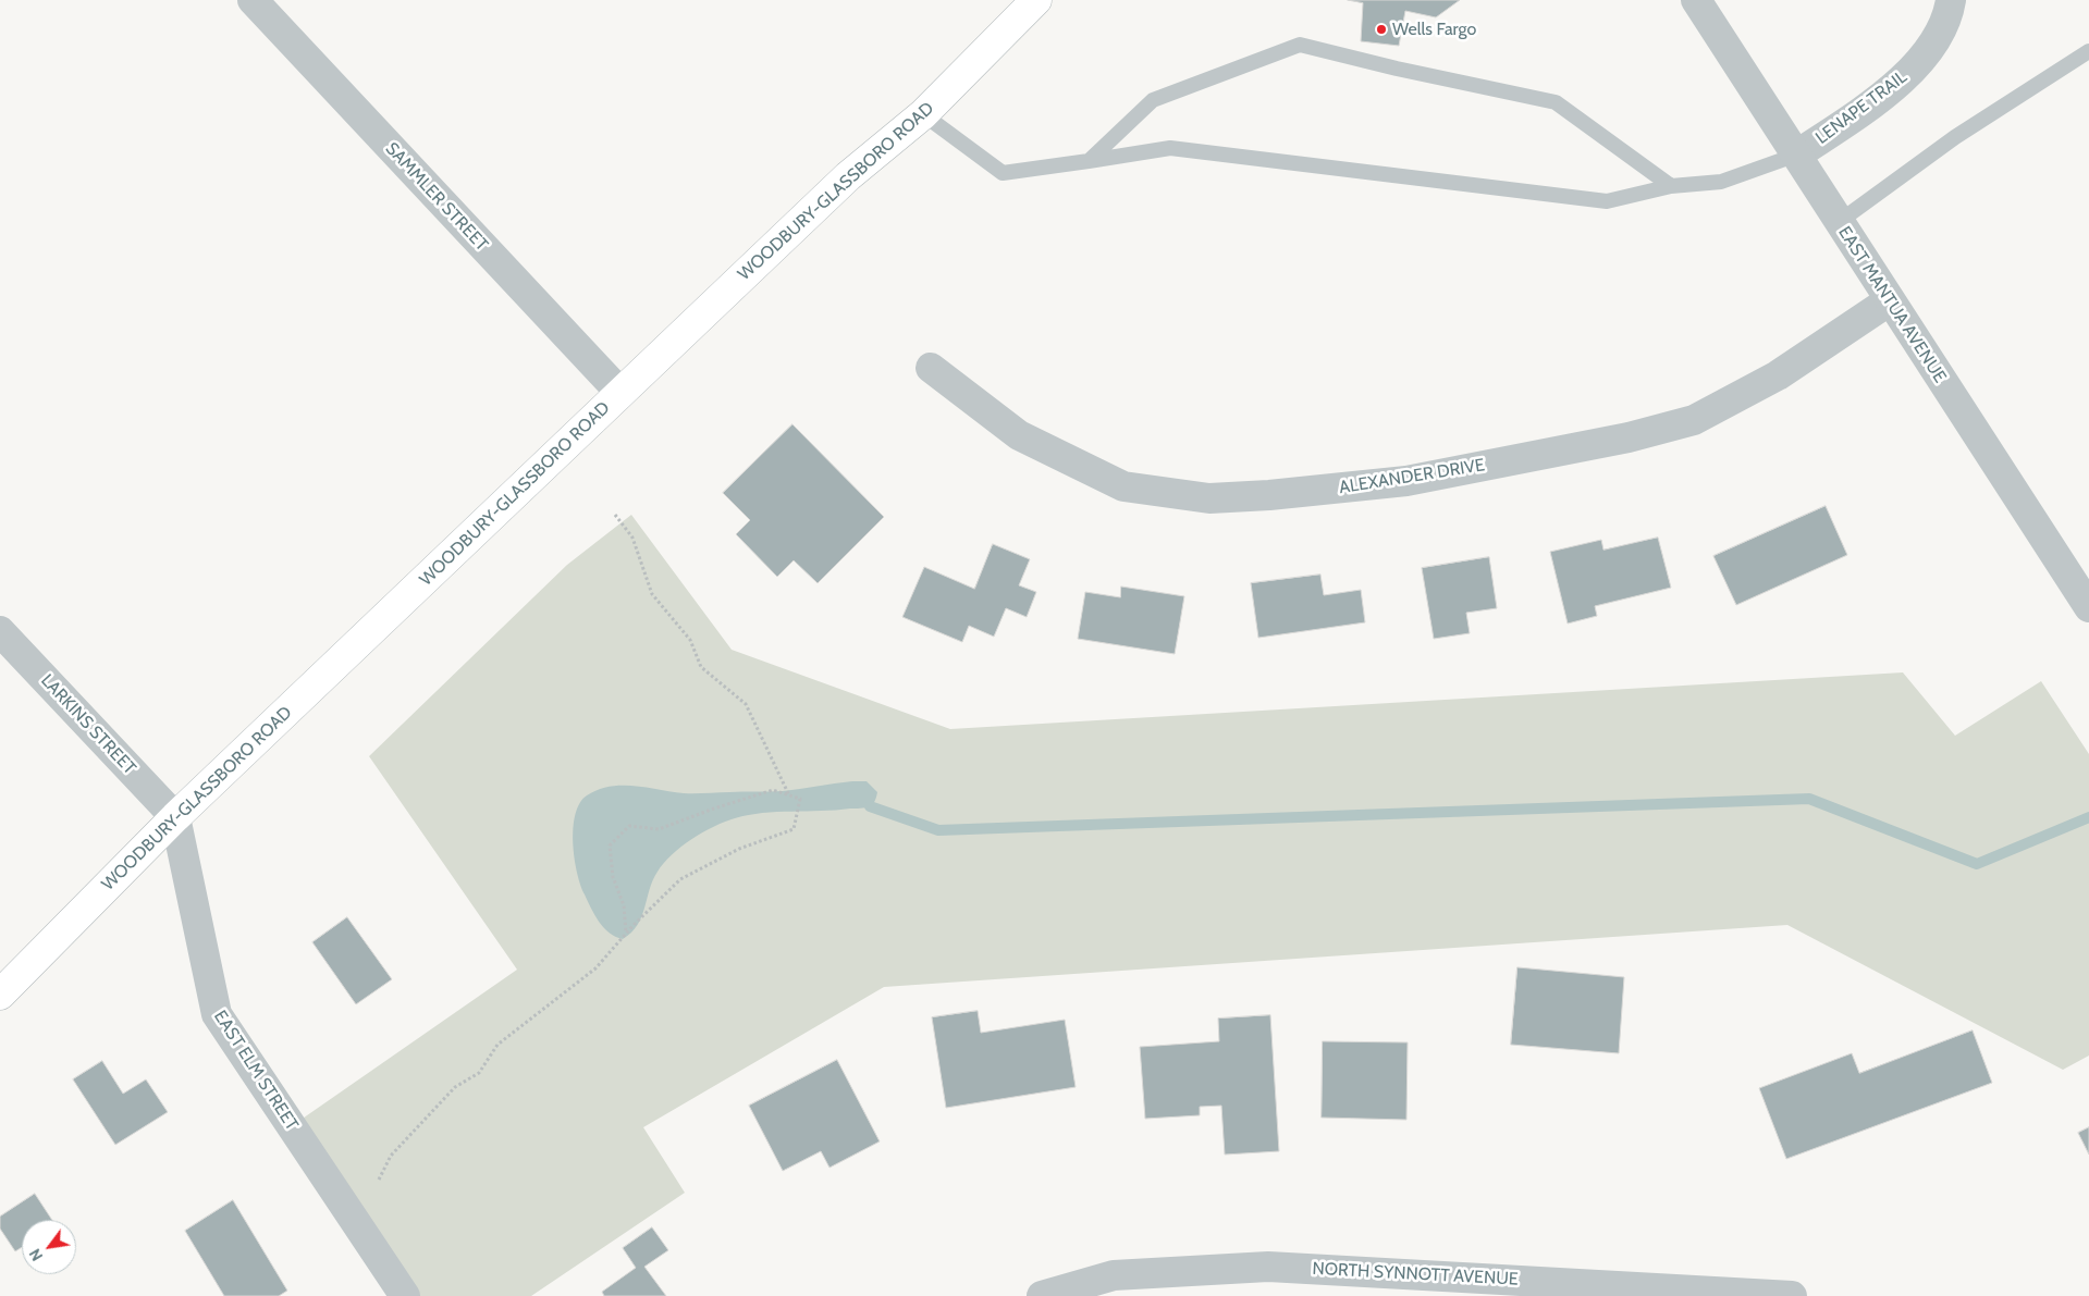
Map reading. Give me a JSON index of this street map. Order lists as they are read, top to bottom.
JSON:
{
  "streets": {
    "main road": ["WOODBURY-GLASSBORO ROAD"],
    "street": [
      "LENAPE TRAIL",
      "SAMMLER STREET",
      "EAST MANTUA AVENUE",
      "ALEXANDER DRIVE",
      "LARKINS STREET",
      "EAST ELM STREET",
      "NORTH SYNNOTT AVENUE"
    ]
  },
  "crossings": [
    ["LENAPE TRAIL", "EAST MANTUA AVENUE"],
    ["WOODBURY-GLASSBORO ROAD", "SAMMLER STREET"],
    ["WOODBURY-GLASSBORO ROAD", "LARKINS STREET"],
    ["WOODBURY-GLASSBORO ROAD", "EAST ELM STREET"],
    ["EAST MANTUA AVENUE", "ALEXANDER DRIVE"],
    ["LARKINS STREET", "EAST ELM STREET"]
  ],
  "places": ["Wells Fargo"],
  "north": "bottom left"
}
